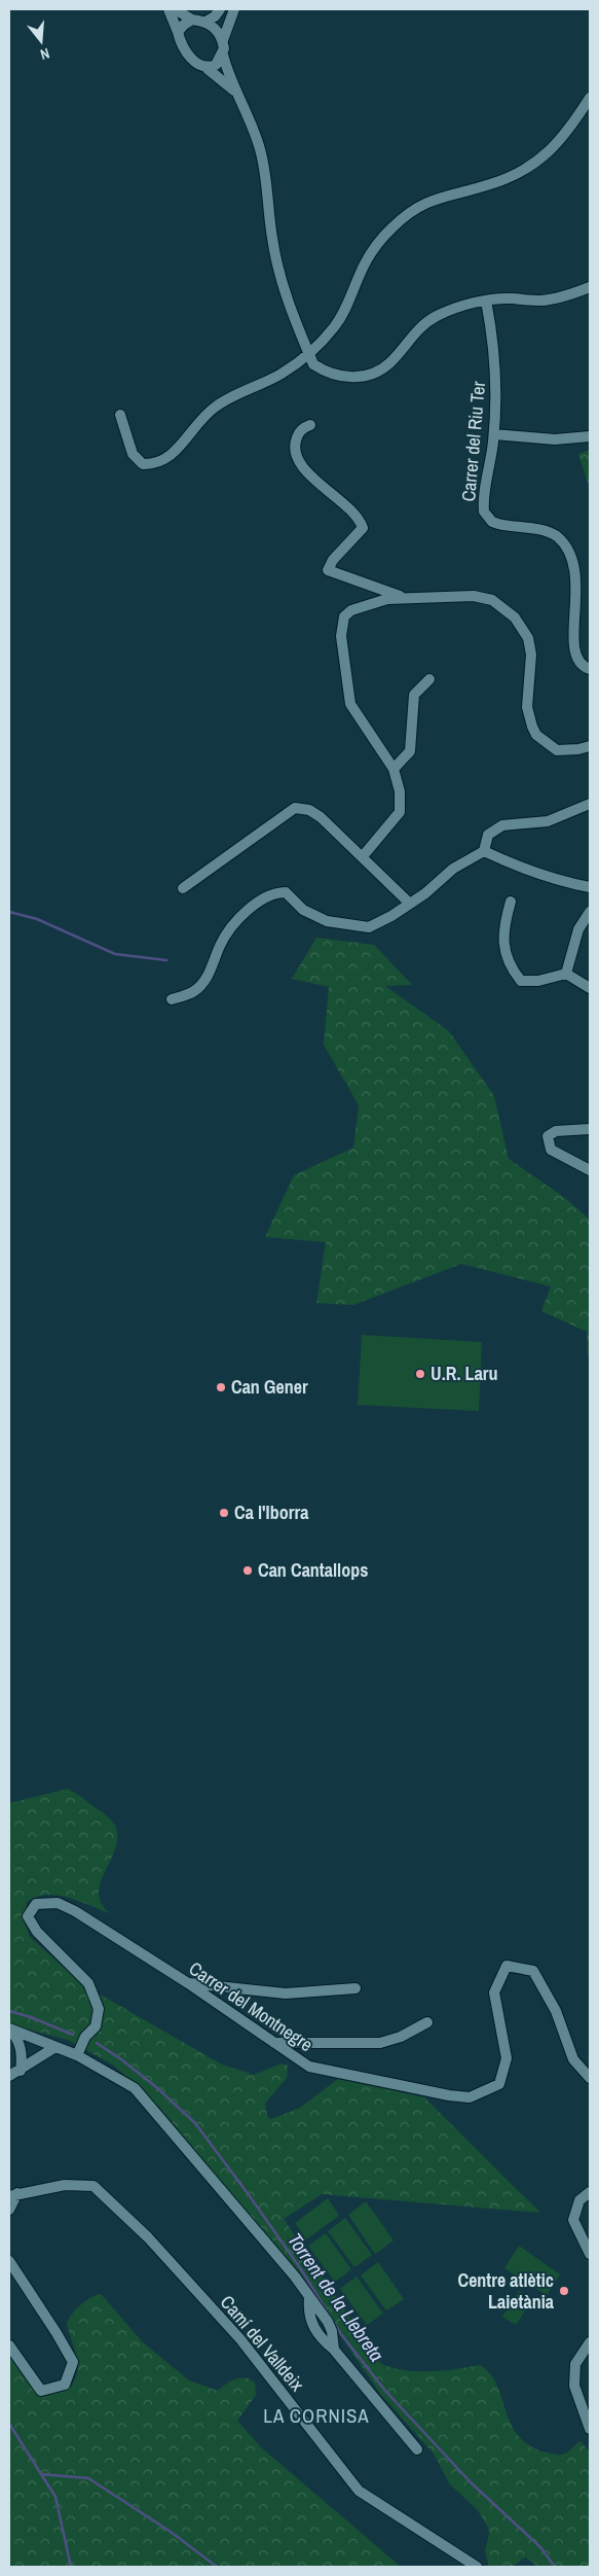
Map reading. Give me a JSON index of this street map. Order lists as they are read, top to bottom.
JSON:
{
  "streets": {
    "street": ["Carrer del Riu Ter", "Carrer del Montnegre", "Camí del Valldeix"]
  },
  "districts": ["LA CORNISA"],
  "water": ["Torrent de la Llebreta"],
  "places": [
    "U.R. Laru",
    "Can Gener",
    "Ca l'Iborra",
    "Can Cantallops",
    "Centre atlètic Laietània"
  ],
  "north": "bottom"
}
